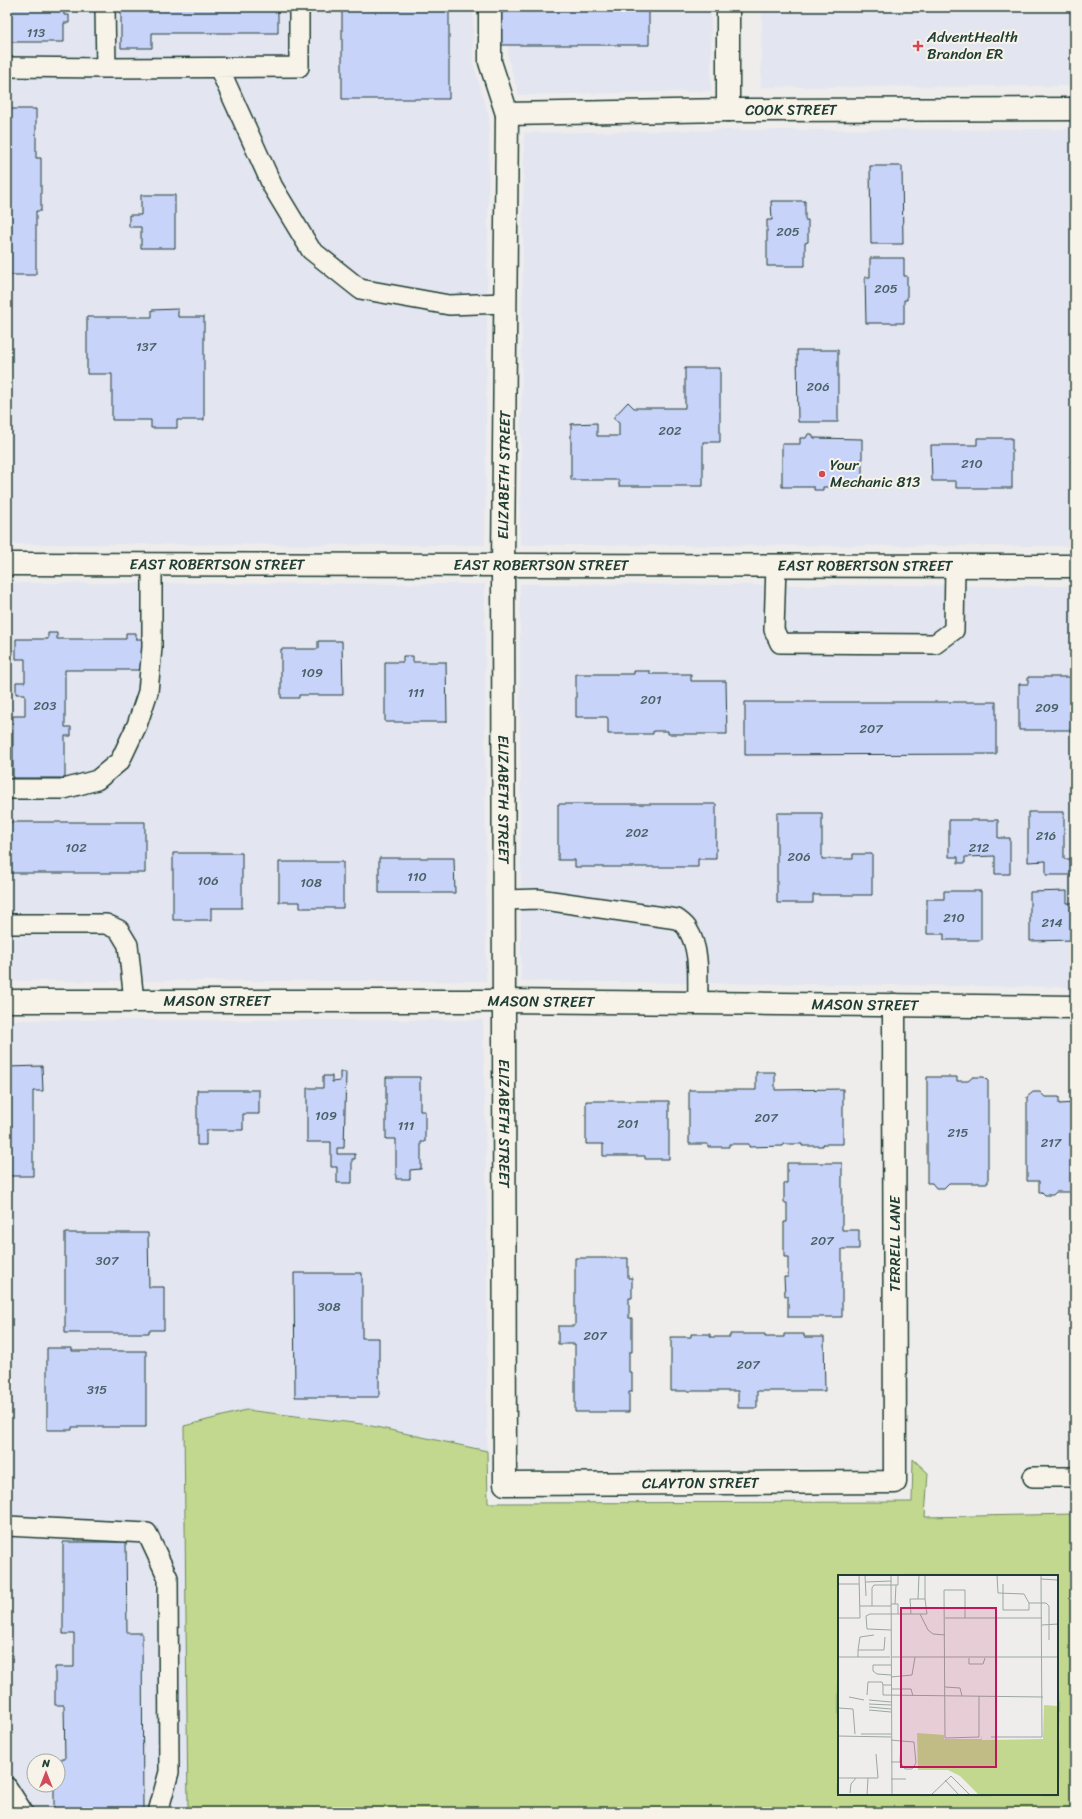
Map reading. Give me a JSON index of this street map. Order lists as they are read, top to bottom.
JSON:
{
  "streets": {
    "street": [
      "COOK STREET",
      "ELIZABETH STREET",
      "EAST ROBERTSON STREET",
      "MASON STREET",
      "TERRELL LANE",
      "CLAYTON STREET"
    ]
  },
  "crossings": [
    ["COOK STREET", "ELIZABETH STREET"],
    ["ELIZABETH STREET", "EAST ROBERTSON STREET"],
    ["ELIZABETH STREET", "MASON STREET"],
    ["ELIZABETH STREET", "CLAYTON STREET"],
    ["MASON STREET", "TERRELL LANE"],
    ["TERRELL LANE", "CLAYTON STREET"]
  ],
  "places": {
    "health": ["AdventHealth Brandon ER"],
    "other": ["Your Mechanic 813"]
  },
  "house_numbers": [
    "113",
    "205",
    "205",
    "137",
    "206",
    "202",
    "210",
    "109",
    "111",
    "201",
    "203",
    "209",
    "207",
    "202",
    "216",
    "102",
    "212",
    "206",
    "110",
    "106",
    "108",
    "210",
    "214",
    "109",
    "207",
    "201",
    "111",
    "215",
    "217",
    "207",
    "307",
    "308",
    "207",
    "207",
    "315"
  ],
  "north": "top"
}
